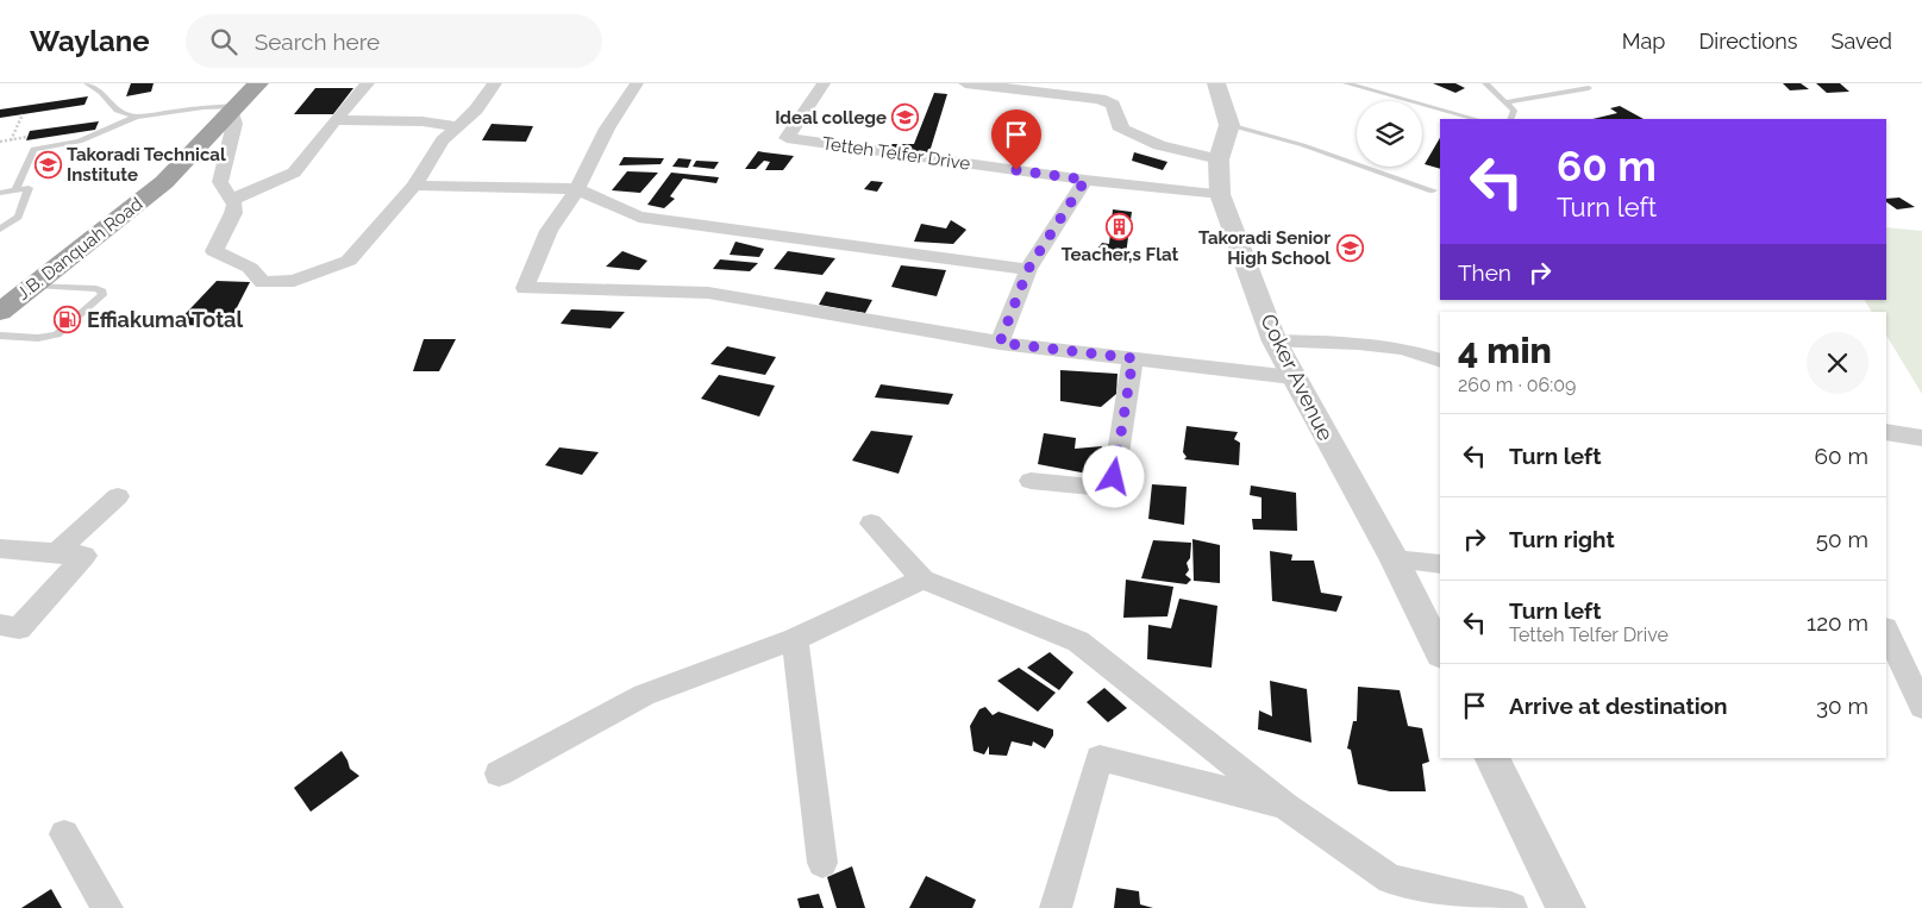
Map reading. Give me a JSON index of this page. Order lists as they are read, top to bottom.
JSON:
{
  "streets": {
    "highway": ["J.B. Danquah Road"],
    "street": ["Tetteh Telfer Drive", "Coker Avenue"]
  },
  "crossings": [
    ["Tetteh Telfer Drive", "Coker Avenue"]
  ],
  "places": {
    "school or university": ["Ideal college", "Takoradi Technical Institute", "Takoradi Senior High School"],
    "building": ["Teacher,s Flat"],
    "fuel station": ["Effiakuma Total"]
  },
  "page": {
    "header": "Waylane",
    "search": "Search here",
    "nav": ["Map", "Directions", "Saved"],
    "turn": ["60 m", "Turn left"],
    "then": "Then",
    "heading": ["4 min", "260 m · 06:09"],
    "list": [
      {
        "name": "Turn left",
        "value": "60 m"
      },
      {
        "name": "Turn right",
        "value": "50 m"
      },
      {
        "name": "Turn left",
        "note": "Tetteh Telfer Drive",
        "value": "120 m"
      },
      {
        "name": "Arrive at destination",
        "value": "30 m"
      }
    ]
  }
}
